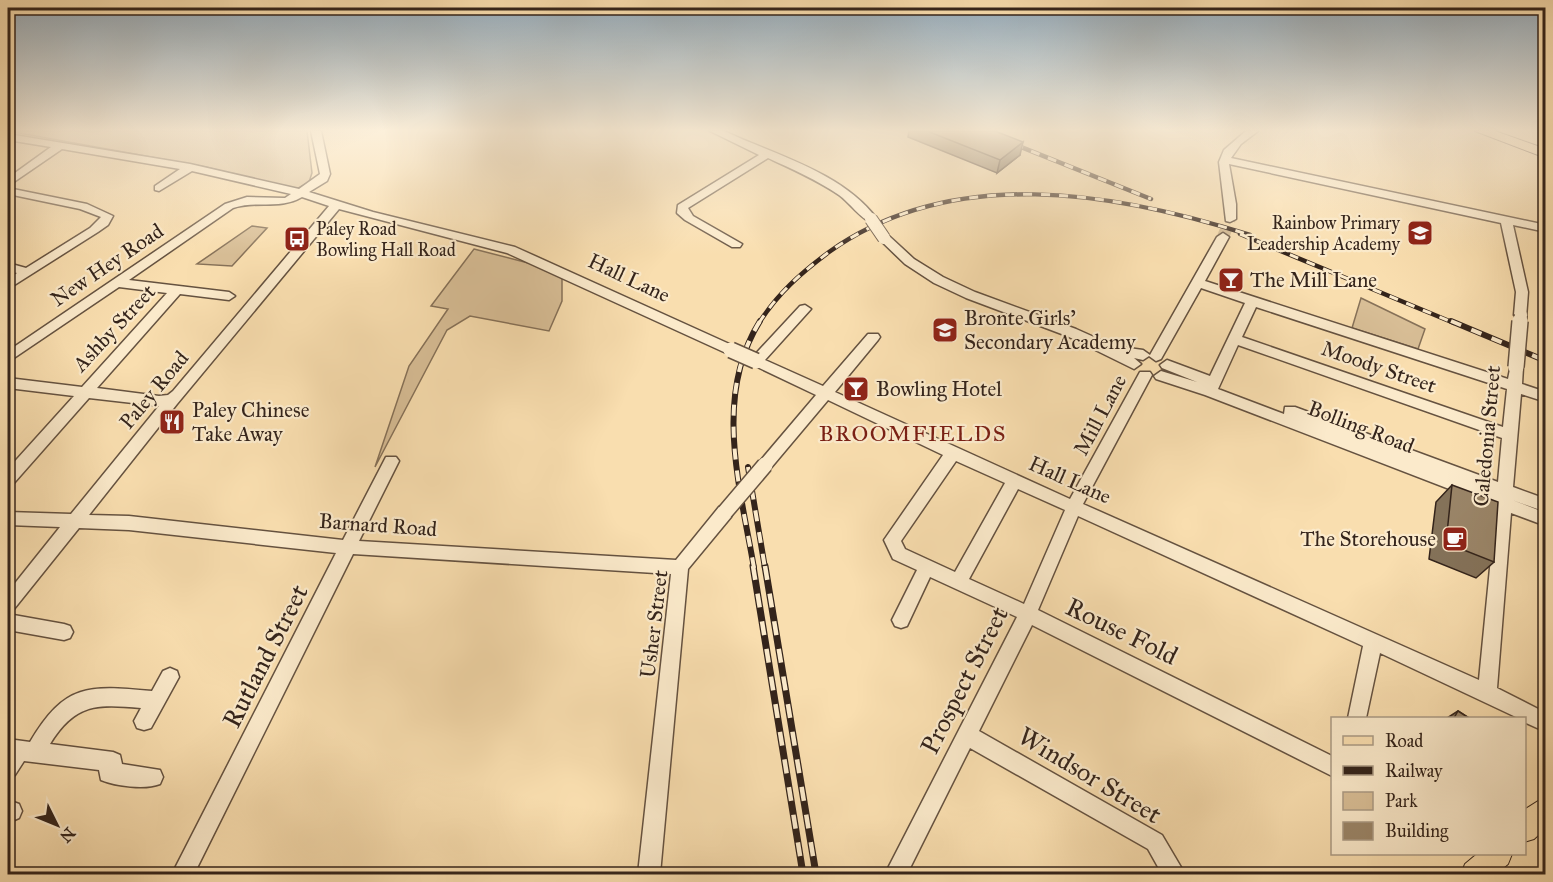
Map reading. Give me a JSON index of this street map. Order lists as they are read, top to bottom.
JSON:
{
  "streets": {
    "street": [
      "New Hey Road",
      "Hall Lane",
      "Ashby Street",
      "Moody Street",
      "Paley Road",
      "Mill Lane",
      "Bolling Road",
      "Caledonia Street",
      "Barnard Road",
      "Usher Street",
      "Rouse Fold",
      "Rutland Street",
      "Prospect Street",
      "Windsor Street"
    ]
  },
  "crossings": [
    ["New Hey Road", "Hall Lane"],
    ["Hall Lane", "Paley Road"],
    ["Hall Lane", "Mill Lane"],
    ["Hall Lane", "Caledonia Street"],
    ["Hall Lane", "Usher Street"],
    ["Hall Lane", "Rouse Fold"],
    ["Hall Lane", "Prospect Street"],
    ["Moody Street", "Caledonia Street"],
    ["Paley Road", "Barnard Road"],
    ["Mill Lane", "Bolling Road"],
    ["Mill Lane", "Prospect Street"],
    ["Bolling Road", "Caledonia Street"],
    ["Barnard Road", "Usher Street"],
    ["Barnard Road", "Rutland Street"],
    ["Rouse Fold", "Prospect Street"],
    ["Prospect Street", "Windsor Street"]
  ],
  "districts": ["BROOMFIELDS"],
  "places": {
    "school or university": ["Rainbow Primary Leadership Academy", "Bronte Girls' Secondary Academy"],
    "bus stop": ["Paley Road Bowling Hall Road"],
    "bar": ["The Mill Lane", "Bowling Hotel"],
    "restaurant": ["Paley Chinese Take Away"],
    "cafe": ["The Storehouse"]
  },
  "legend": [
    "Road",
    "Railway",
    "Park",
    "Building"
  ],
  "north": "bottom right"
}
